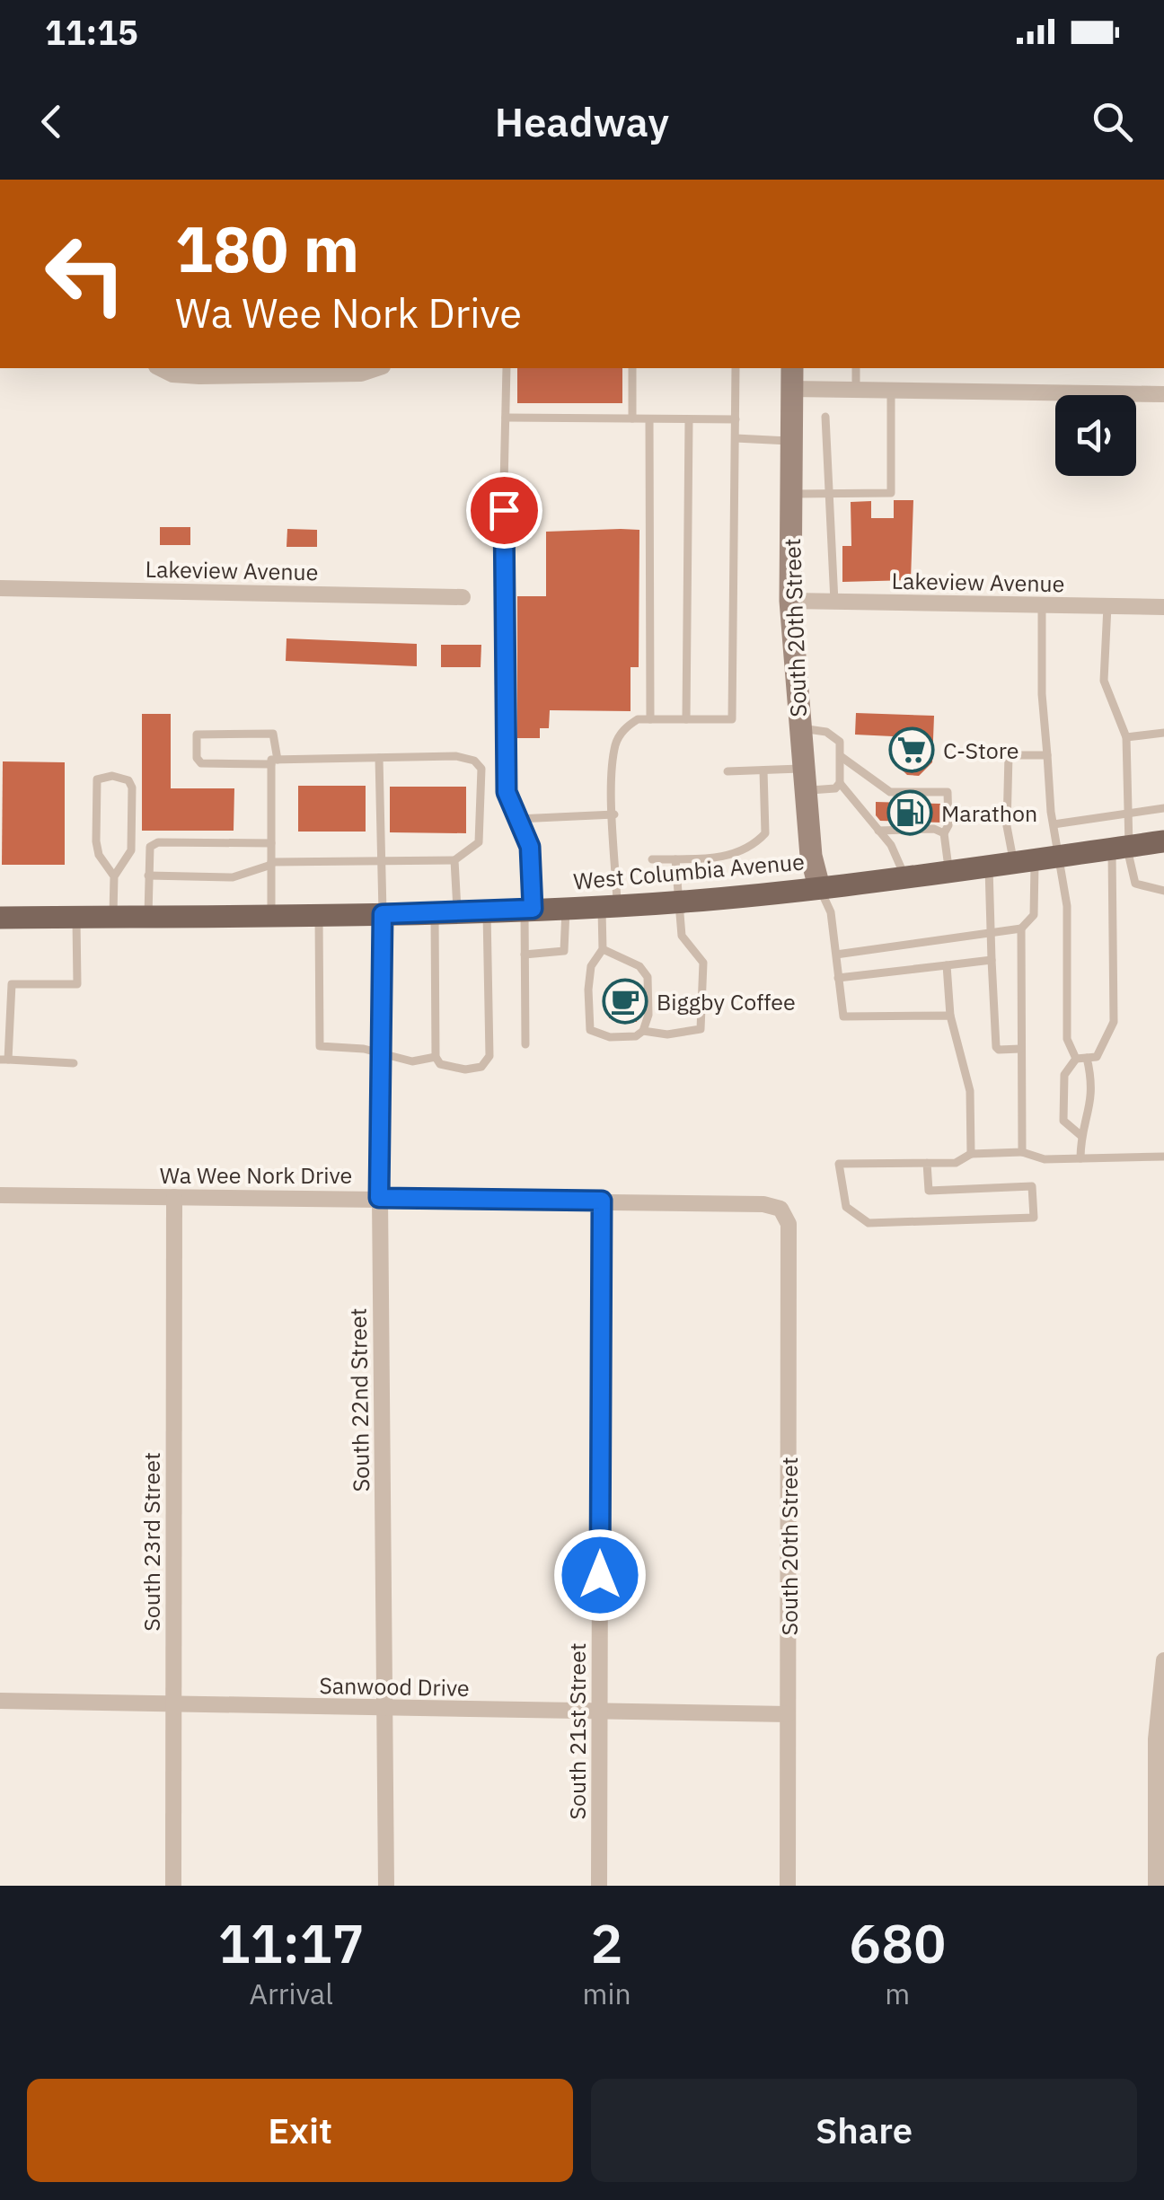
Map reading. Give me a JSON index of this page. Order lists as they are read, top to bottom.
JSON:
{
  "streets": {
    "main road": ["South 20th Street", "West Columbia Avenue"],
    "street": [
      "Lakeview Avenue",
      "Wa Wee Nork Drive",
      "South 22nd Street",
      "South 23rd Street",
      "Sanwood Drive",
      "South 21st Street"
    ]
  },
  "crossings": [
    ["Lakeview Avenue", "South 20th Street"],
    ["South 20th Street", "West Columbia Avenue"],
    ["South 20th Street", "Wa Wee Nork Drive"],
    ["South 20th Street", "Sanwood Drive"],
    ["West Columbia Avenue", "South 22nd Street"],
    ["Wa Wee Nork Drive", "South 22nd Street"],
    ["Wa Wee Nork Drive", "South 23rd Street"],
    ["Wa Wee Nork Drive", "South 21st Street"],
    ["South 22nd Street", "Sanwood Drive"],
    ["South 23rd Street", "Sanwood Drive"],
    ["Sanwood Drive", "South 21st Street"]
  ],
  "places": {
    "supermarket": ["C-Store"],
    "fuel station": ["Marathon"],
    "cafe": ["Biggby Coffee"]
  },
  "page": {
    "status": "11:15",
    "header": "Headway",
    "turn": ["180 m", "Wa Wee Nork Drive"],
    "eta": [
      "11:17",
      "Arrival",
      "2",
      "min",
      "680",
      "m"
    ],
    "buttons": ["Exit", "Share"]
  }
}
